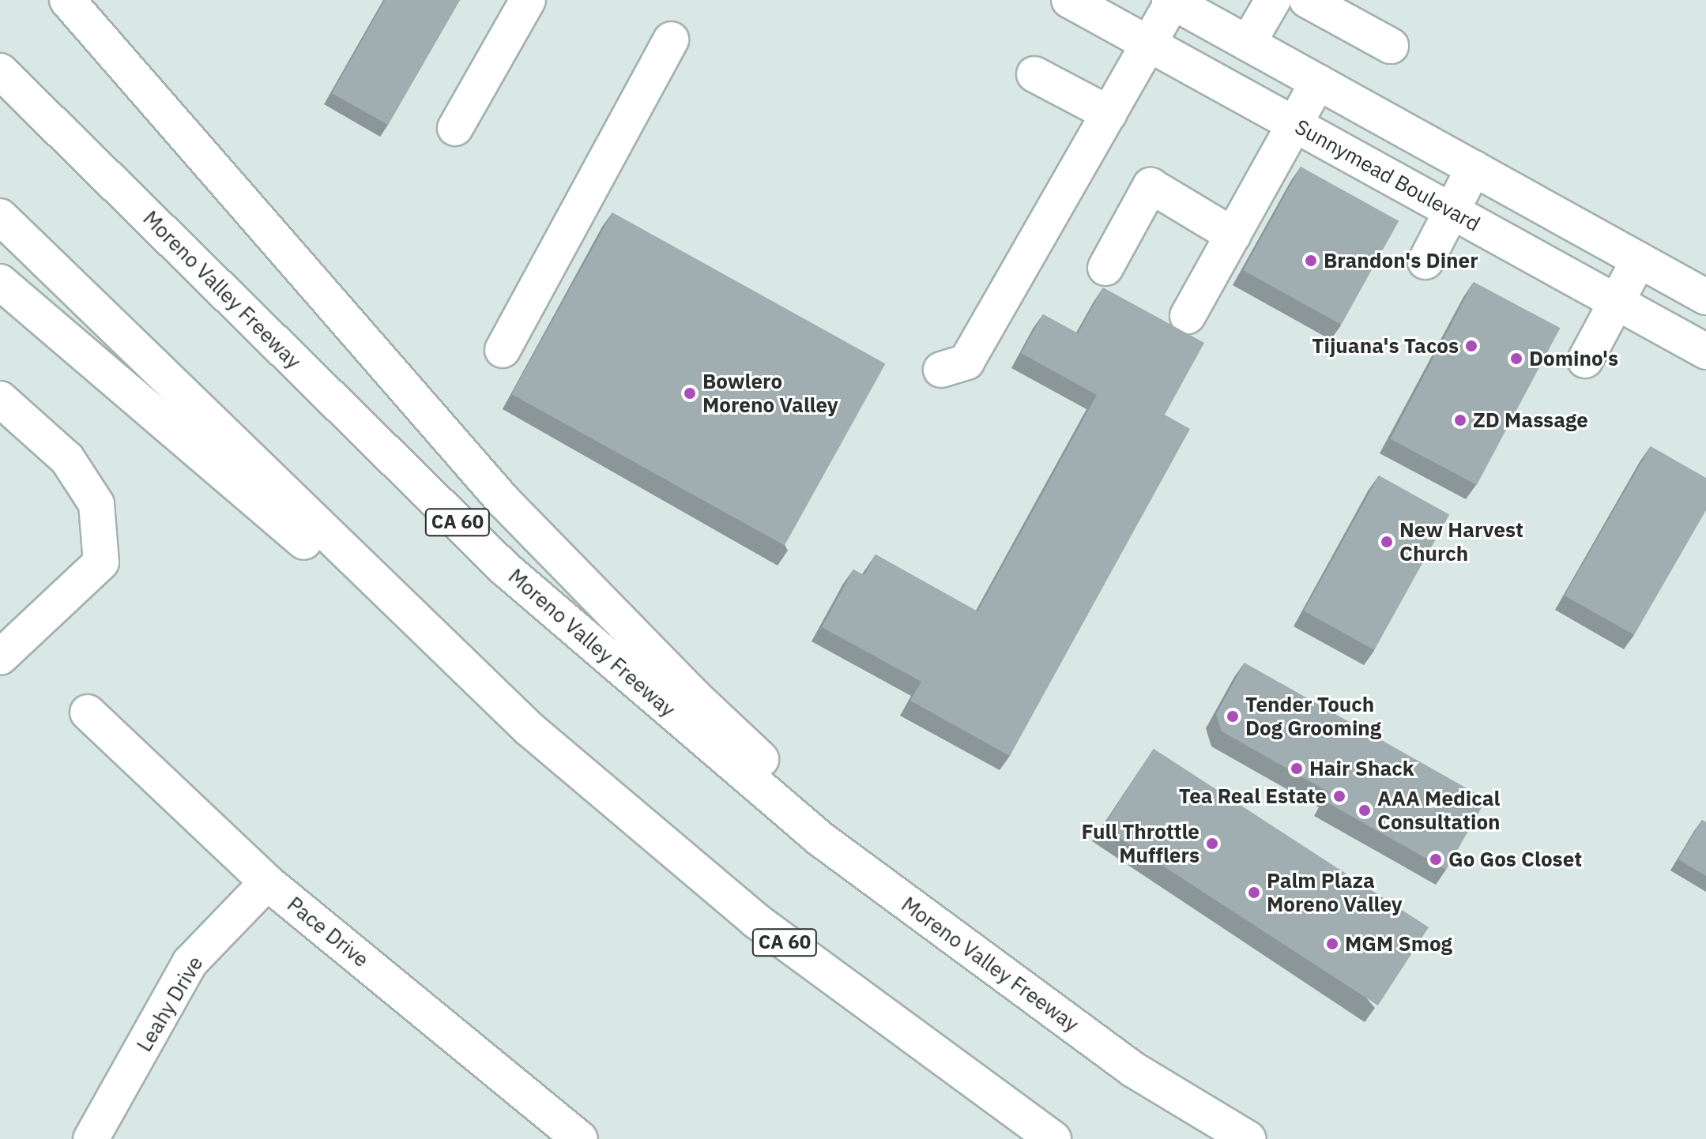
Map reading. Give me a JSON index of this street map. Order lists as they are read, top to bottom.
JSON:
{
  "streets": {
    "main road": [
      "Sunnymead Boulevard",
      "Moreno Valley Freeway",
      "CA 60",
      "Pace Drive",
      "Leahy Drive"
    ]
  },
  "crossings": [
    ["Pace Drive", "Leahy Drive"]
  ],
  "places": [
    "Brandon's Diner",
    "Tijuana's Tacos",
    "Domino's",
    "Bowlero Moreno Valley",
    "ZD Massage",
    "New Harvest Church",
    "Tender Touch Dog Grooming",
    "Hair Shack",
    "Tea Real Estate",
    "AAA Medical Consultation",
    "Full Throttle Mufflers",
    "Go Gos Closet",
    "Palm Plaza Moreno Valley",
    "MGM Smog"
  ]
}
